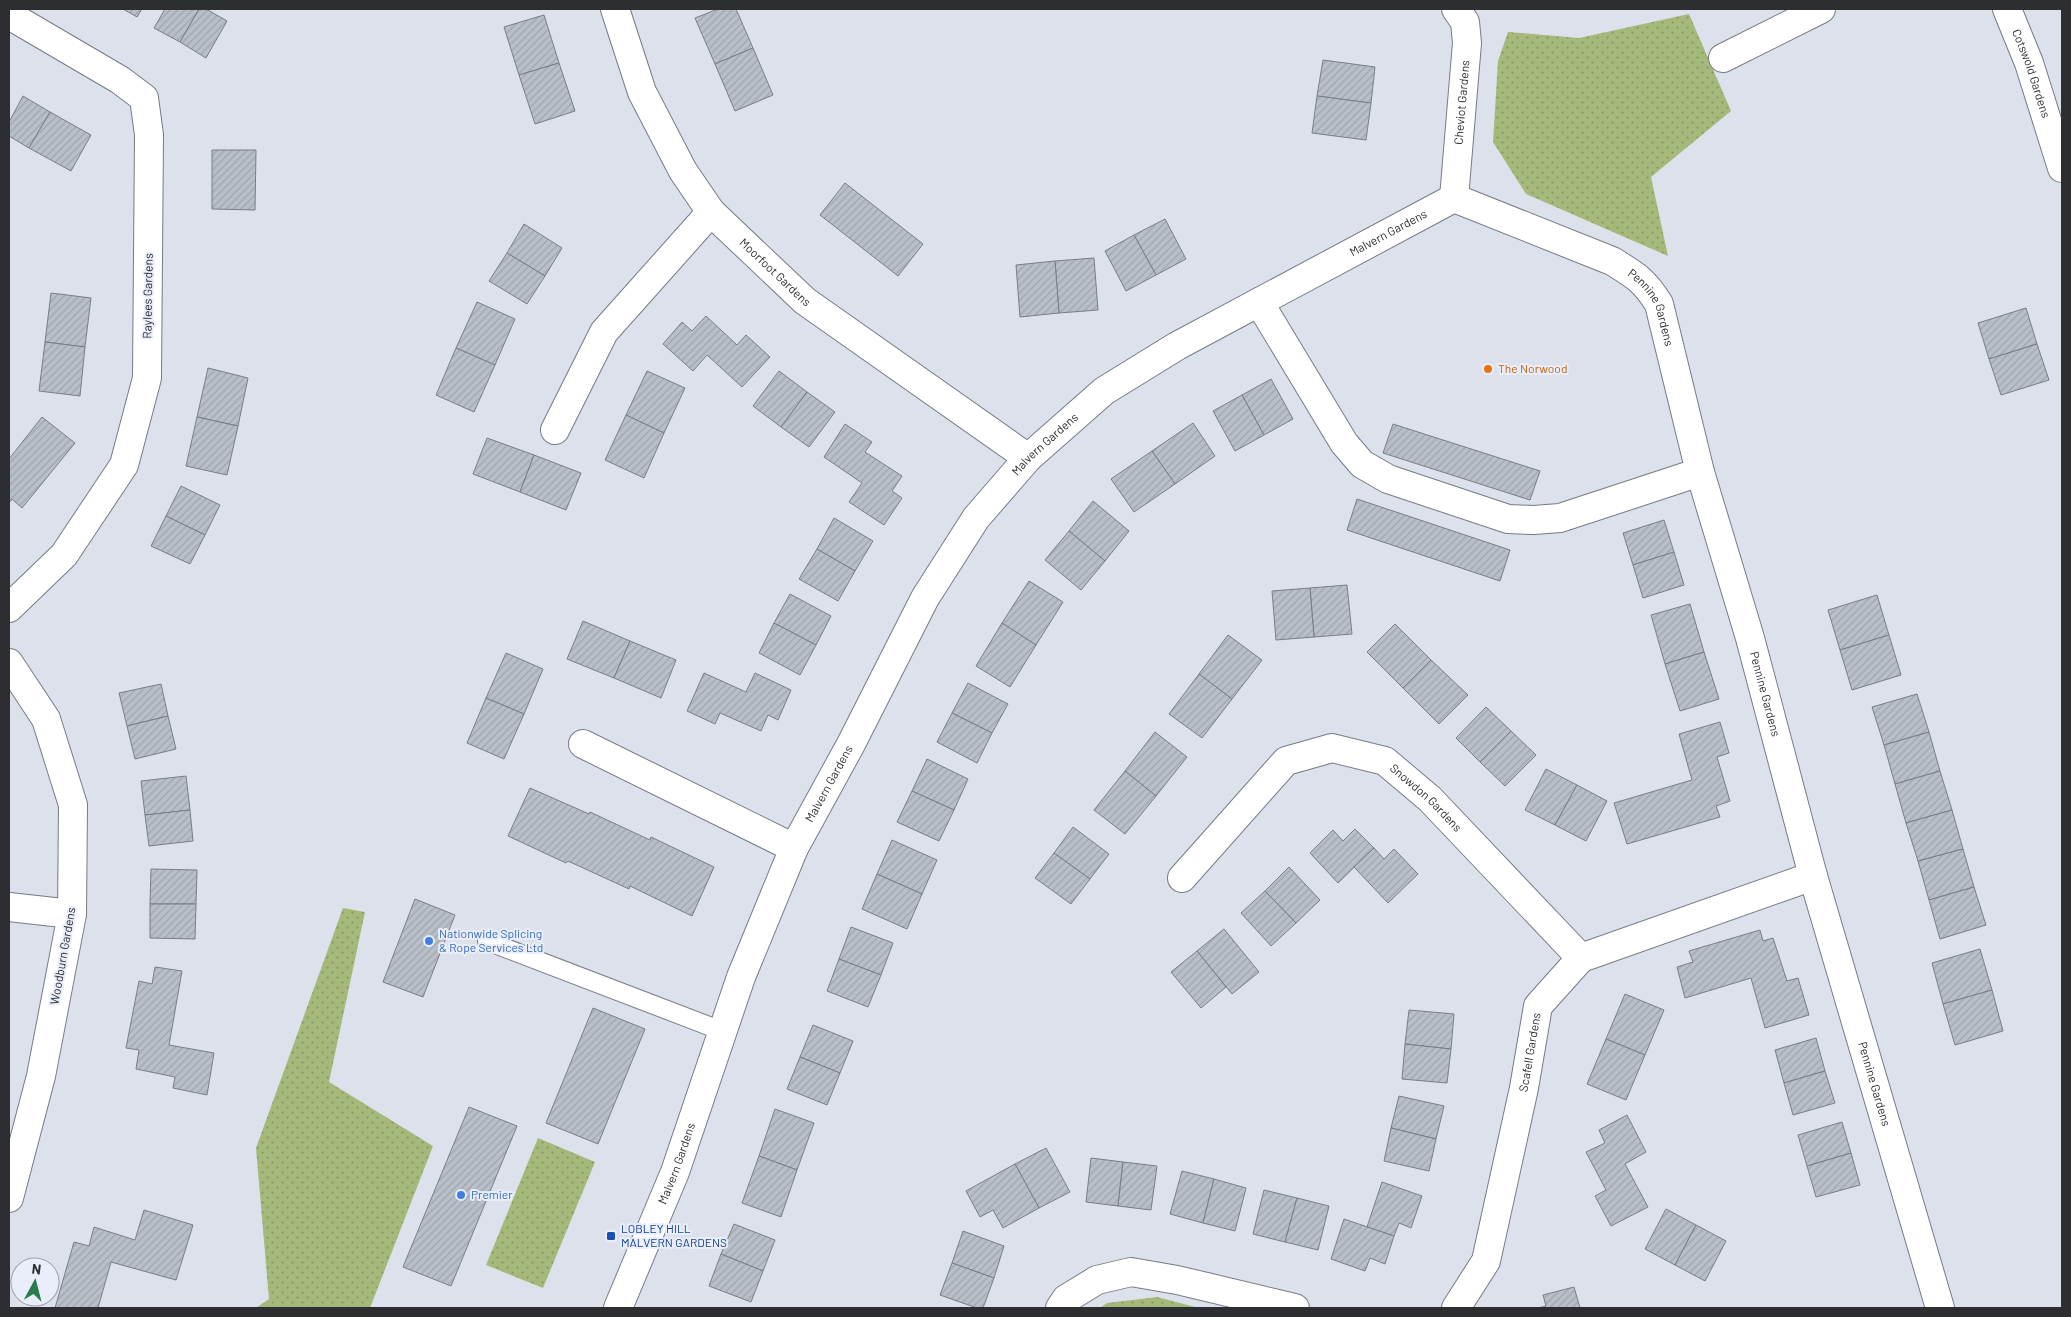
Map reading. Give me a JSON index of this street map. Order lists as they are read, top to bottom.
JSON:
{
  "streets": {
    "street": [
      "Cotswold Gardens",
      "Cheviot Gardens",
      "Malvern Gardens",
      "Moorfoot Gardens",
      "Raylees Gardens",
      "Pennine Gardens",
      "Snowdon Gardens",
      "Woodburn Gardens",
      "Scafell Gardens"
    ]
  },
  "crossings": [
    ["Cheviot Gardens", "Malvern Gardens"],
    ["Cheviot Gardens", "Pennine Gardens"],
    ["Malvern Gardens", "Moorfoot Gardens"],
    ["Malvern Gardens", "Pennine Gardens"],
    ["Pennine Gardens", "Scafell Gardens"],
    ["Snowdon Gardens", "Scafell Gardens"]
  ],
  "places": {
    "other": ["The Norwood", "Nationwide Splicing & Rope Services Ltd", "Premier"],
    "transit": ["LOBLEY HILL MALVERN GARDENS"]
  },
  "north": "top"
}
